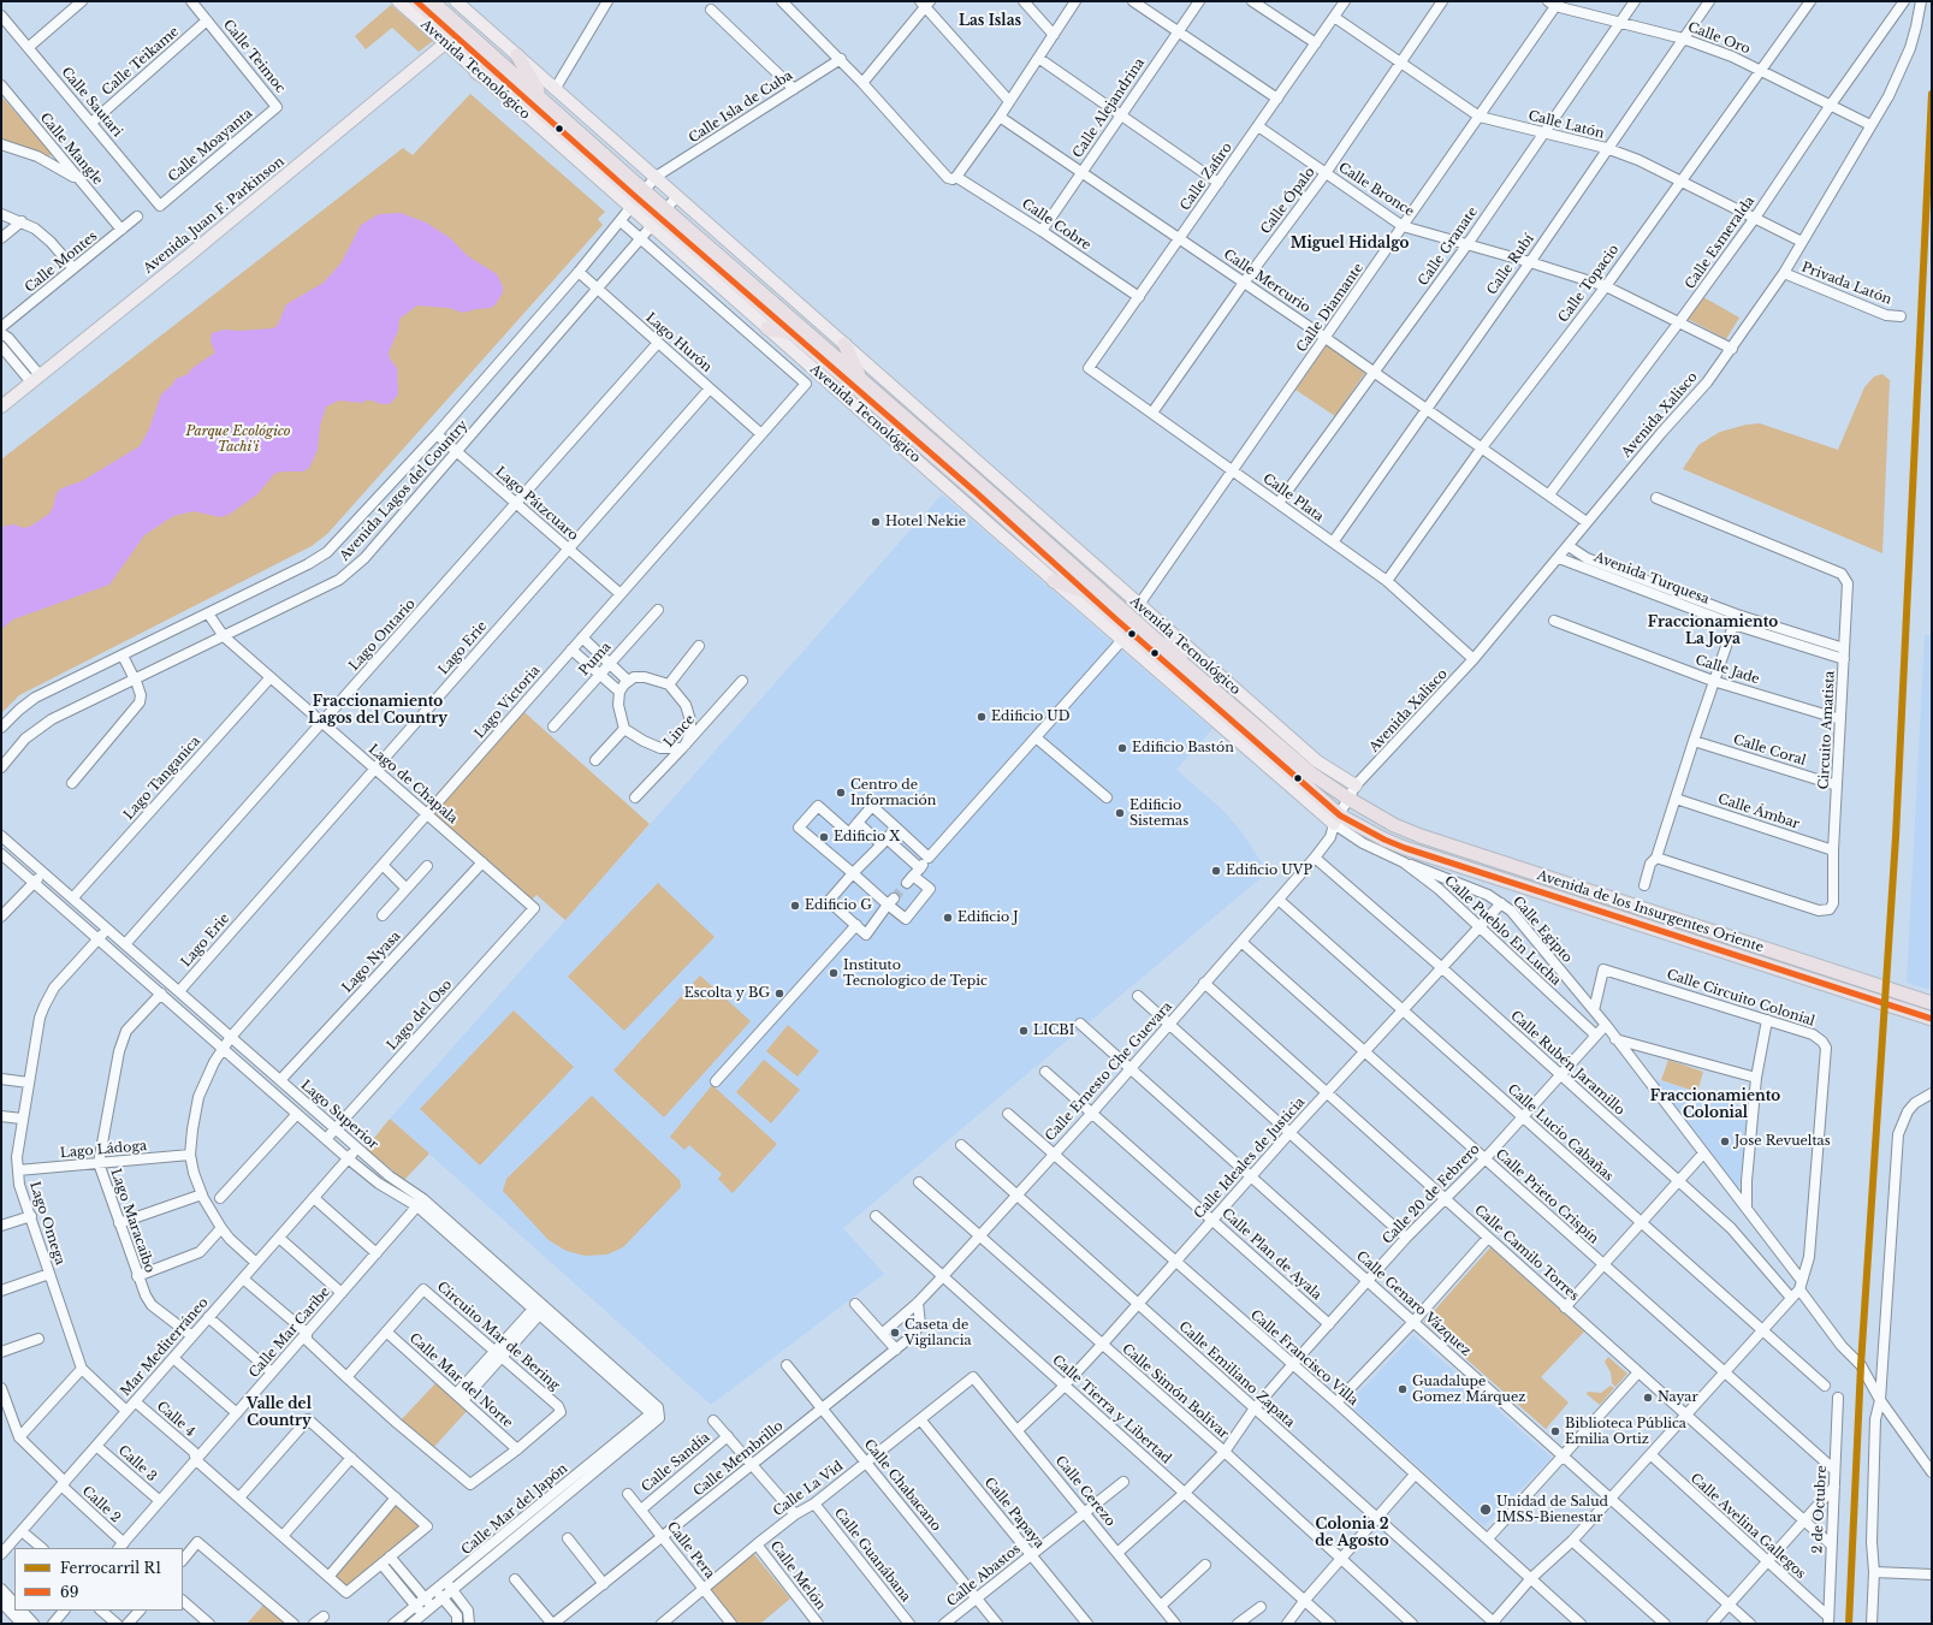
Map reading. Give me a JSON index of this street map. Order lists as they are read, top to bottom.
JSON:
{
  "streets": {
    "highway": ["Avenida Tecnológico", "Avenida de los Insurgentes Oriente"],
    "main road": ["Avenida Juan F. Parkinson"],
    "street": [
      "Calle Oro",
      "Calle Teimoc",
      "Calle Teikame",
      "Calle Sautari",
      "Calle Isla de Cuba",
      "Calle Alejandrina",
      "Calle Latón",
      "Calle Moayanta",
      "Calle Mangle",
      "Calle Zafiro",
      "Calle Bronce",
      "Calle Ópalo",
      "Calle Cobre",
      "Calle Esmeralda",
      "Calle Granate",
      "Calle Montes",
      "Calle Rubí",
      "Calle Mercurio",
      "Calle Topacio",
      "Privada Latón",
      "Calle Diamante",
      "Lago Hurón",
      "Avenida Xalisco",
      "Avenida Lagos del Country",
      "Calle Plata",
      "Lago Pátzcuaro",
      "Avenida Turquesa",
      "Lago Ontario",
      "Lago Erie",
      "Puma",
      "Calle Jade",
      "Lago Victoria",
      "Circuito Amatista",
      "Lince",
      "Calle Coral",
      "Lago Tanganica",
      "Lago de Chapala",
      "Calle Ámbar",
      "Calle Egipto",
      "Calle Pueblo En Lucha",
      "Lago Nyasa",
      "Calle Circuito Colonial",
      "Lago del Oso",
      "Calle Rubén Jaramillo",
      "Calle Ernesto Che Guevara",
      "Lago Superior",
      "Calle Lucio Cabañas",
      "Lago Ládoga",
      "Calle Ideales de Justicia",
      "Calle 20 de Febrero",
      "Calle Prieto Crispín",
      "Lago Maracaibo",
      "Lago Omega",
      "Calle Camilo Torres",
      "Calle Plan de Ayala",
      "Calle Genaro Vázquez",
      "Calle Mar Caribe",
      "Circuito Mar de Bering",
      "Mar Mediterráneo",
      "Calle Francisco Villa",
      "Calle Emiliano Zapata",
      "Calle Mar del Norte",
      "Calle Simón Bolívar",
      "Calle Tierra y Libertad",
      "Calle 4",
      "Calle Membrillo",
      "Calle Sandía",
      "Calle 3",
      "Calle Chabacano",
      "Calle La Vid",
      "Calle Cerezo",
      "Calle 2",
      "Calle Mar del Japón",
      "2 de Octubre",
      "Calle Papaya",
      "Calle Avelina Gallegos",
      "Calle Pera",
      "Calle Guanábana",
      "Calle Melón",
      "Calle Abastos"
    ]
  },
  "crossings": [
    ["Calle Oro", "Calle Esmeralda"],
    ["Calle Oro", "Calle Granate"],
    ["Calle Oro", "Calle Rubí"],
    ["Calle Oro", "Calle Topacio"],
    ["Calle Oro", "Calle Diamante"],
    ["Calle Oro", "Avenida Xalisco"],
    ["Calle Teimoc", "Calle Teikame"],
    ["Calle Teimoc", "Calle Moayanta"],
    ["Calle Teikame", "Calle Sautari"],
    ["Avenida Tecnológico", "Calle Isla de Cuba"],
    ["Avenida Tecnológico", "Avenida Juan F. Parkinson"],
    ["Avenida Tecnológico", "Calle Diamante"],
    ["Avenida Tecnológico", "Avenida Xalisco"],
    ["Avenida Tecnológico", "Avenida Lagos del Country"],
    ["Avenida Tecnológico", "Lago Victoria"],
    ["Avenida Tecnológico", "Avenida de los Insurgentes Oriente"],
    ["Avenida Tecnológico", "Calle Pueblo En Lucha"],
    ["Avenida Tecnológico", "Calle Ernesto Che Guevara"],
    ["Calle Sautari", "Calle Moayanta"],
    ["Calle Isla de Cuba", "Avenida Lagos del Country"],
    ["Calle Alejandrina", "Calle Cobre"],
    ["Calle Alejandrina", "Calle Mercurio"],
    ["Calle Latón", "Calle Zafiro"],
    ["Calle Latón", "Calle Ópalo"],
    ["Calle Latón", "Calle Esmeralda"],
    ["Calle Latón", "Calle Granate"],
    ["Calle Latón", "Calle Rubí"],
    ["Calle Latón", "Calle Topacio"],
    ["Calle Latón", "Calle Diamante"],
    ["Calle Latón", "Avenida Xalisco"],
    ["Calle Mangle", "Calle Montes"],
    ["Calle Zafiro", "Calle Bronce"],
    ["Calle Zafiro", "Calle Cobre"],
    ["Calle Zafiro", "Calle Mercurio"],
    ["Calle Zafiro", "Calle Plata"],
    ["Calle Bronce", "Calle Ópalo"],
    ["Calle Bronce", "Calle Esmeralda"],
    ["Calle Bronce", "Calle Granate"],
    ["Calle Bronce", "Calle Rubí"],
    ["Calle Bronce", "Calle Topacio"],
    ["Calle Bronce", "Calle Diamante"],
    ["Calle Bronce", "Avenida Xalisco"],
    ["Calle Ópalo", "Calle Mercurio"],
    ["Calle Ópalo", "Calle Plata"],
    ["Calle Esmeralda", "Calle Mercurio"],
    ["Calle Granate", "Calle Mercurio"],
    ["Calle Granate", "Calle Plata"],
    ["Calle Rubí", "Calle Mercurio"],
    ["Calle Rubí", "Calle Plata"],
    ["Calle Mercurio", "Calle Topacio"],
    ["Calle Mercurio", "Calle Diamante"],
    ["Calle Mercurio", "Avenida Xalisco"],
    ["Calle Topacio", "Calle Plata"],
    ["Privada Latón", "Avenida Xalisco"],
    ["Calle Diamante", "Calle Plata"],
    ["Lago Hurón", "Avenida Lagos del Country"],
    ["Lago Hurón", "Lago Ontario"],
    ["Lago Hurón", "Lago Erie"],
    ["Lago Hurón", "Lago Victoria"],
    ["Avenida Xalisco", "Calle Plata"],
    ["Avenida Xalisco", "Avenida Turquesa"],
    ["Avenida Xalisco", "Calle Pueblo En Lucha"],
    ["Avenida Xalisco", "Calle Ernesto Che Guevara"],
    ["Avenida Lagos del Country", "Lago Pátzcuaro"],
    ["Avenida Lagos del Country", "Lago de Chapala"],
    ["Lago Pátzcuaro", "Lago Ontario"],
    ["Lago Pátzcuaro", "Lago Erie"],
    ["Lago Pátzcuaro", "Lago Victoria"],
    ["Avenida Turquesa", "Circuito Amatista"],
    ["Lago Ontario", "Lago de Chapala"],
    ["Lago Ontario", "Lago Superior"],
    ["Lago Erie", "Lago de Chapala"],
    ["Lago Erie", "Lago Superior"],
    ["Calle Jade", "Circuito Amatista"],
    ["Lago Victoria", "Lago de Chapala"],
    ["Lago Victoria", "Lago Superior"],
    ["Lago Victoria", "Lago Ládoga"],
    ["Circuito Amatista", "Calle Coral"],
    ["Circuito Amatista", "Calle Ámbar"],
    ["Lago Tanganica", "Lago de Chapala"],
    ["Lago Tanganica", "Lago Superior"],
    ["Lago de Chapala", "Lago Nyasa"],
    ["Lago de Chapala", "Lago del Oso"],
    ["Calle Egipto", "Calle Pueblo En Lucha"],
    ["Calle Egipto", "Calle Circuito Colonial"],
    ["Calle Egipto", "Calle Ideales de Justicia"],
    ["Calle Pueblo En Lucha", "Calle Ernesto Che Guevara"],
    ["Calle Pueblo En Lucha", "Calle Ideales de Justicia"],
    ["Calle Pueblo En Lucha", "Calle 20 de Febrero"],
    ["Lago Nyasa", "Lago Superior"],
    ["Lago del Oso", "Lago Superior"],
    ["Calle Rubén Jaramillo", "Calle Ernesto Che Guevara"],
    ["Calle Rubén Jaramillo", "Calle Ideales de Justicia"],
    ["Calle Rubén Jaramillo", "Calle 20 de Febrero"],
    ["Calle Ernesto Che Guevara", "Calle Lucio Cabañas"],
    ["Calle Ernesto Che Guevara", "Calle Prieto Crispín"],
    ["Calle Ernesto Che Guevara", "Calle Camilo Torres"],
    ["Calle Ernesto Che Guevara", "Calle Plan de Ayala"],
    ["Calle Ernesto Che Guevara", "Calle Genaro Vázquez"],
    ["Calle Ernesto Che Guevara", "Calle Francisco Villa"],
    ["Calle Ernesto Che Guevara", "Calle Emiliano Zapata"],
    ["Calle Ernesto Che Guevara", "Calle Simón Bolívar"],
    ["Calle Ernesto Che Guevara", "Calle Tierra y Libertad"],
    ["Calle Ernesto Che Guevara", "Calle Membrillo"],
    ["Lago Superior", "Lago Maracaibo"],
    ["Lago Superior", "Lago Omega"],
    ["Lago Superior", "Calle Mar Caribe"],
    ["Lago Superior", "Mar Mediterráneo"],
    ["Lago Superior", "Calle Mar del Japón"],
    ["Calle Lucio Cabañas", "Calle Ideales de Justicia"],
    ["Calle Lucio Cabañas", "Calle 20 de Febrero"],
    ["Lago Ládoga", "Lago Maracaibo"],
    ["Lago Ládoga", "Lago Omega"],
    ["Calle Ideales de Justicia", "Calle Prieto Crispín"],
    ["Calle Ideales de Justicia", "Calle Camilo Torres"],
    ["Calle Ideales de Justicia", "Calle Plan de Ayala"],
    ["Calle Ideales de Justicia", "Calle Genaro Vázquez"],
    ["Calle Ideales de Justicia", "Calle Francisco Villa"],
    ["Calle Ideales de Justicia", "Calle Emiliano Zapata"],
    ["Calle Ideales de Justicia", "Calle Simón Bolívar"],
    ["Calle Ideales de Justicia", "Calle Tierra y Libertad"],
    ["Calle Ideales de Justicia", "Calle Cerezo"],
    ["Calle 20 de Febrero", "Calle Prieto Crispín"],
    ["Calle 20 de Febrero", "Calle Camilo Torres"],
    ["Calle 20 de Febrero", "Calle Plan de Ayala"],
    ["Calle 20 de Febrero", "Calle Genaro Vázquez"],
    ["Calle 20 de Febrero", "Calle Francisco Villa"],
    ["Calle 20 de Febrero", "Calle Emiliano Zapata"],
    ["Calle 20 de Febrero", "Calle Simón Bolívar"],
    ["Calle 20 de Febrero", "Calle Tierra y Libertad"],
    ["Calle 20 de Febrero", "Calle Cerezo"],
    ["Calle Prieto Crispín", "2 de Octubre"],
    ["Lago Maracaibo", "Mar Mediterráneo"],
    ["Lago Omega", "Mar Mediterráneo"],
    ["Calle Camilo Torres", "2 de Octubre"],
    ["Calle Mar Caribe", "Circuito Mar de Bering"],
    ["Calle Mar Caribe", "Calle 4"],
    ["Calle Mar Caribe", "Calle 3"],
    ["Calle Mar Caribe", "Calle 2"],
    ["Circuito Mar de Bering", "Mar Mediterráneo"],
    ["Circuito Mar de Bering", "Calle Mar del Norte"],
    ["Mar Mediterráneo", "Calle 4"],
    ["Mar Mediterráneo", "Calle 3"],
    ["Mar Mediterráneo", "Calle 2"],
    ["Calle Membrillo", "Calle Chabacano"],
    ["Calle Membrillo", "Calle Pera"],
    ["Calle Sandía", "Calle Pera"],
    ["Calle Chabacano", "Calle La Vid"],
    ["Calle Chabacano", "Calle Abastos"],
    ["Calle La Vid", "Calle Cerezo"],
    ["Calle La Vid", "Calle Papaya"],
    ["Calle La Vid", "Calle Pera"],
    ["Calle La Vid", "Calle Guanábana"],
    ["Calle La Vid", "Calle Melón"],
    ["Calle Cerezo", "Calle Abastos"],
    ["2 de Octubre", "Calle Avelina Gallegos"],
    ["Calle Papaya", "Calle Abastos"]
  ],
  "districts": [
    "Las Islas",
    "Miguel Hidalgo",
    "Fraccionamiento La Joya",
    "Fraccionamiento Lagos del Country",
    "Fraccionamiento Colonial",
    "Valle del Country",
    "Colonia 2 de Agosto"
  ],
  "parks": ["Parque Ecológico Tachi'i"],
  "places": [
    "Hotel Nekie",
    "Edificio UD",
    "Edificio Bastón",
    "Centro de Información",
    "Edificio Sistemas",
    "Edificio X",
    "Edificio UVP",
    "Edificio G",
    "Edificio J",
    "Instituto Tecnologico de Tepic",
    "Escolta y BG",
    "LICBI",
    "Jose Revueltas",
    "Caseta de Vigilancia",
    "Guadalupe Gomez Márquez",
    "Nayar",
    "Biblioteca Pública Emilia Ortiz",
    "Unidad de Salud IMSS-Bienestar"
  ],
  "lines": ["transit line 69", "rail line R1"],
  "legend": ["Ferrocarril R1", "69"]
}
